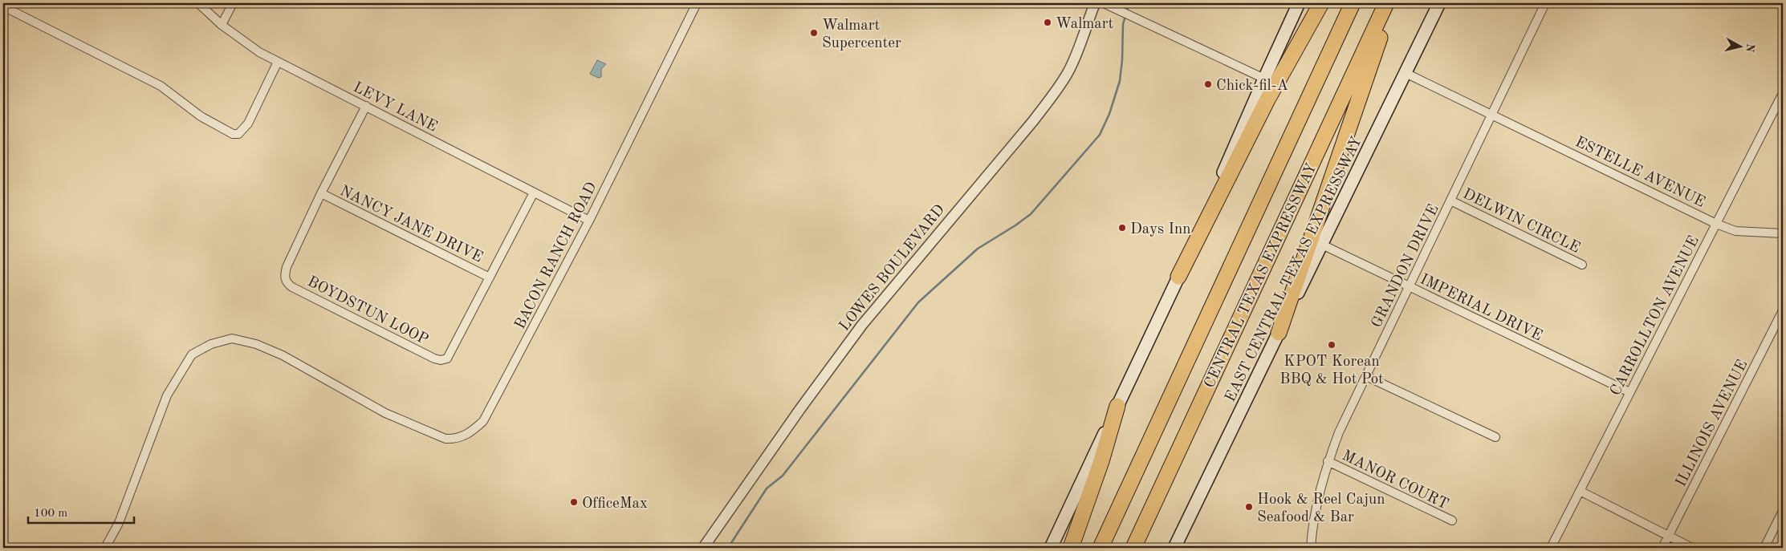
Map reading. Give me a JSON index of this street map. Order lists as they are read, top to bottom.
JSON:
{
  "streets": {
    "highway": ["CENTRAL TEXAS EXPRESSWAY"],
    "main road": ["EAST CENTRAL TEXAS EXPRESSWAY"],
    "street": [
      "LEVY LANE",
      "ESTELLE AVENUE",
      "DELWIN CIRCLE",
      "NANCY JANE DRIVE",
      "BACON RANCH ROAD",
      "GRANDON DRIVE",
      "LOWES BOULEVARD",
      "IMPERIAL DRIVE",
      "BOYDSTUN LOOP",
      "CARROLLTON AVENUE",
      "ILLINOIS AVENUE",
      "MANOR COURT"
    ]
  },
  "crossings": [
    ["LEVY LANE", "BACON RANCH ROAD"],
    ["LEVY LANE", "BOYDSTUN LOOP"],
    ["ESTELLE AVENUE", "GRANDON DRIVE"],
    ["ESTELLE AVENUE", "EAST CENTRAL TEXAS EXPRESSWAY"],
    ["ESTELLE AVENUE", "CARROLLTON AVENUE"],
    ["DELWIN CIRCLE", "GRANDON DRIVE"],
    ["NANCY JANE DRIVE", "BOYDSTUN LOOP"],
    ["GRANDON DRIVE", "IMPERIAL DRIVE"],
    ["GRANDON DRIVE", "MANOR COURT"],
    ["EAST CENTRAL TEXAS EXPRESSWAY", "IMPERIAL DRIVE"],
    ["IMPERIAL DRIVE", "CARROLLTON AVENUE"]
  ],
  "places": [
    "Walmart",
    "Walmart Supercenter",
    "Chick-fil-A",
    "Days Inn",
    "KPOT Korean BBQ & Hot Pot",
    "OfficeMax",
    "Hook & Reel Cajun Seafood & Bar"
  ],
  "scale_bar": "100 m",
  "north": "right"
}
